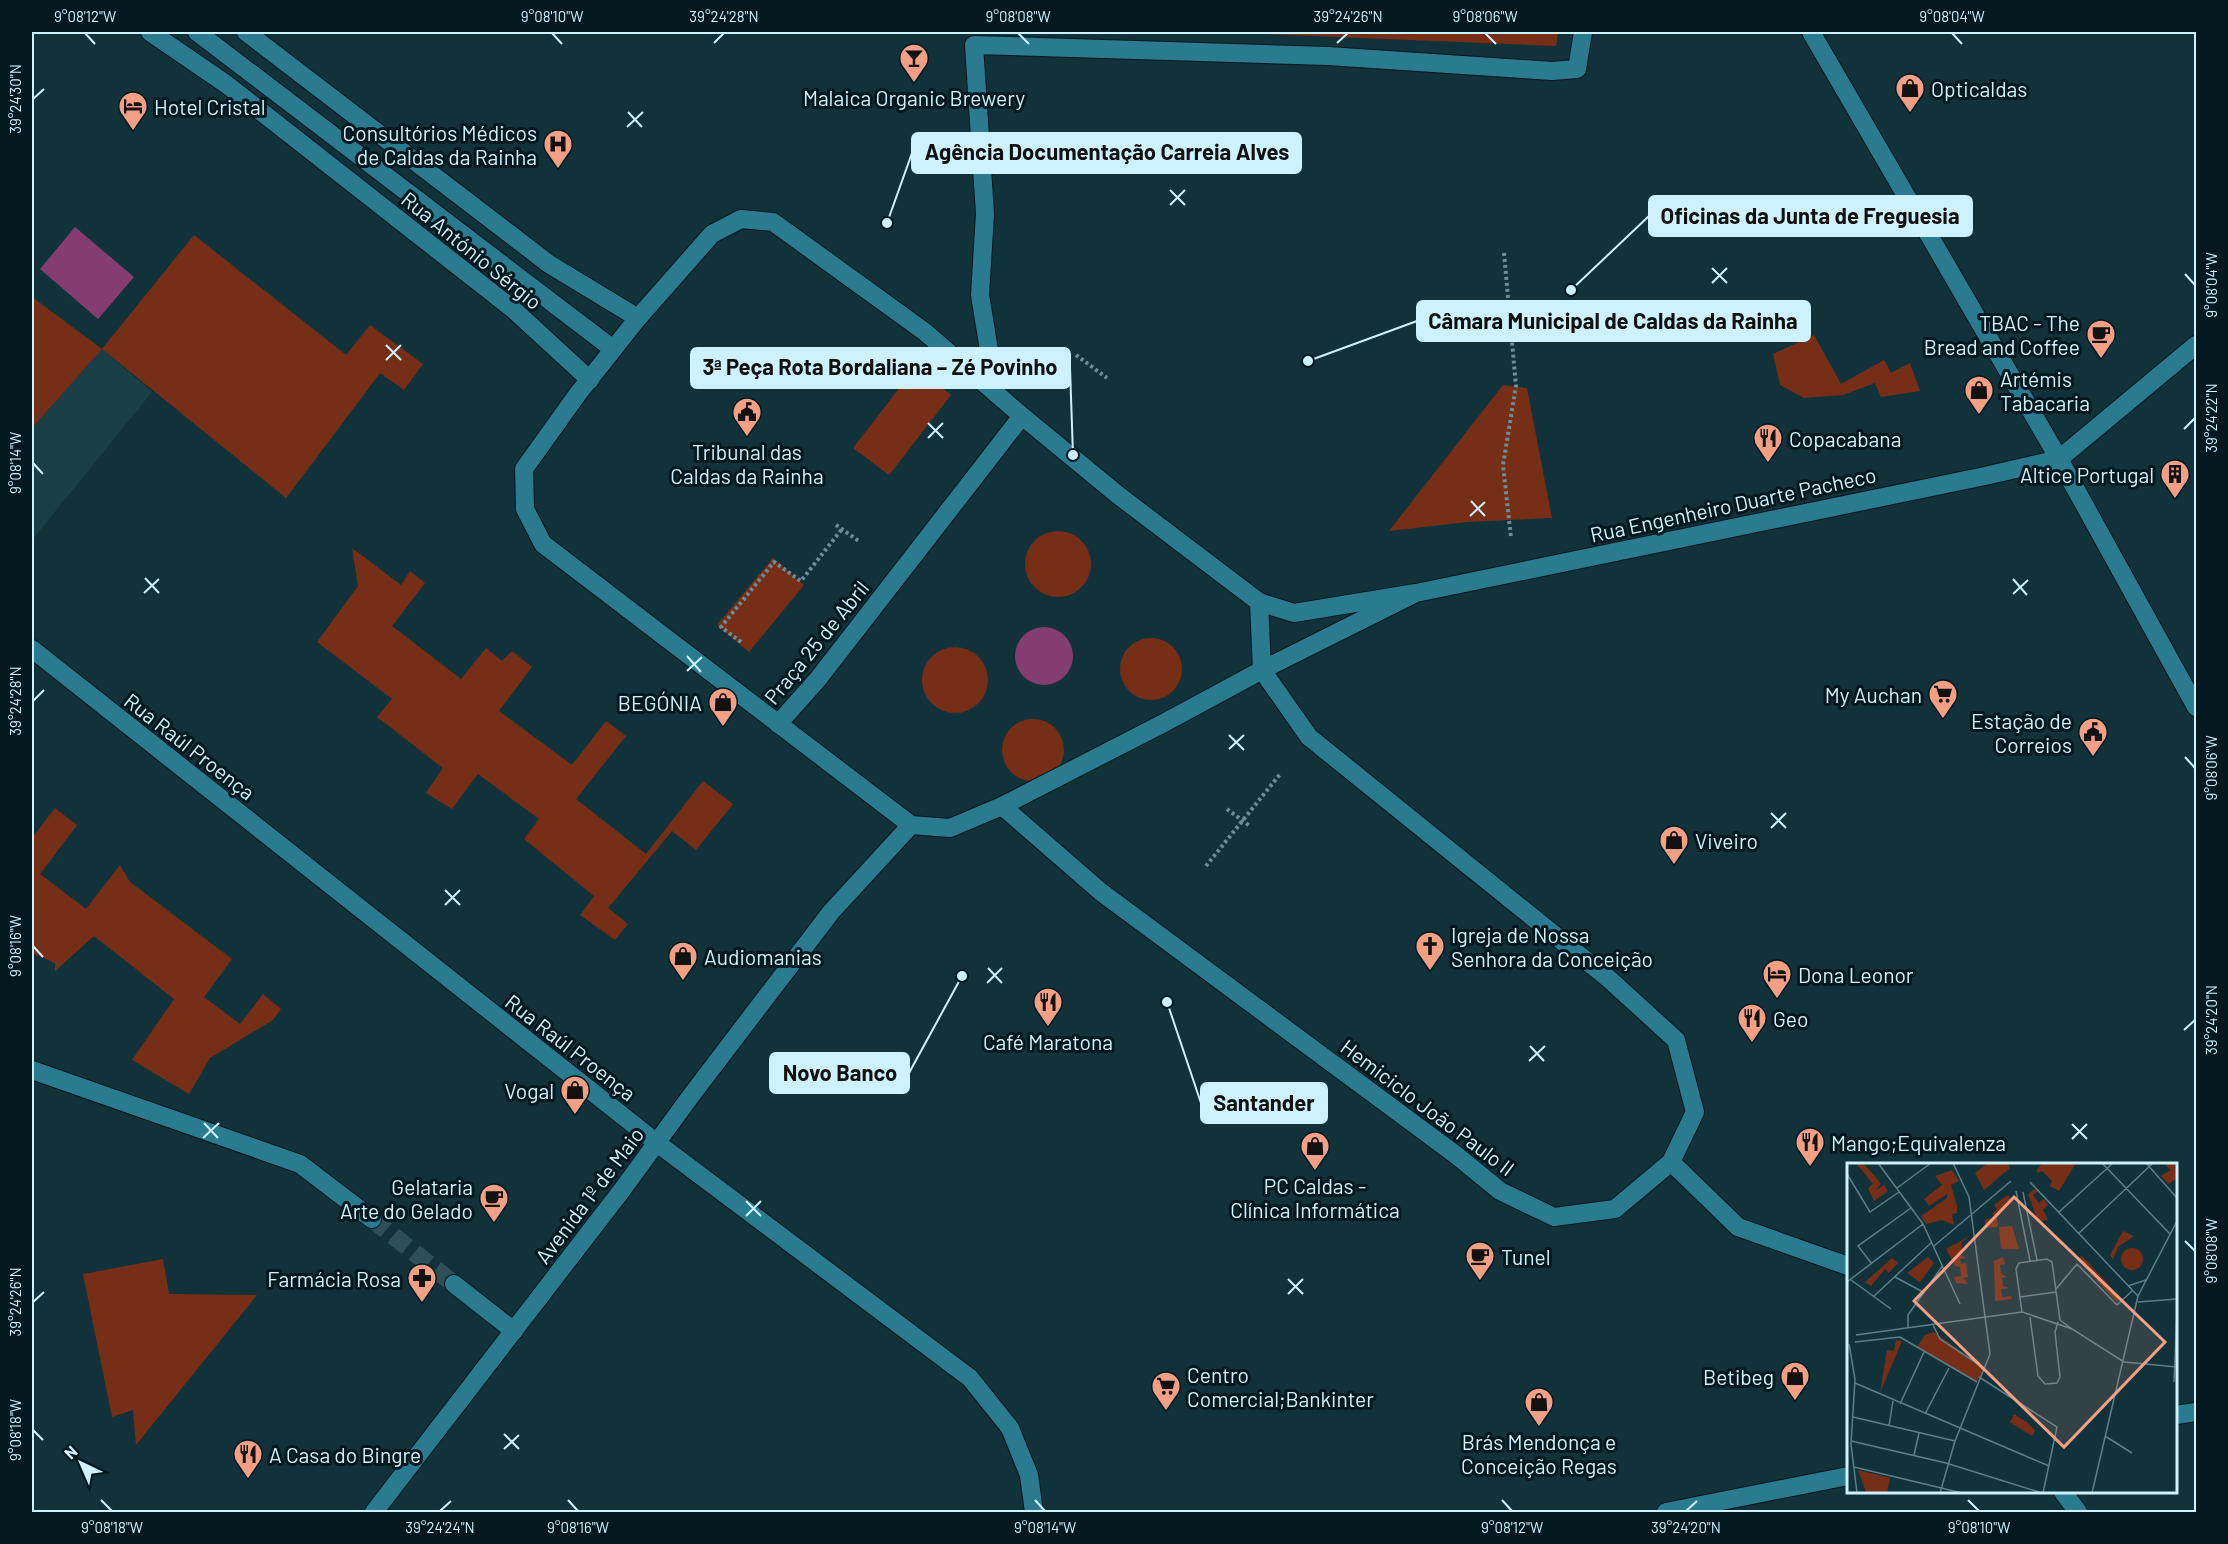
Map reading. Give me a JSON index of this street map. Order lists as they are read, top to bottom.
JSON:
{
  "streets": {
    "street": [
      "Rua António Sérgio",
      "Rua Engenheiro Duarte Pacheco",
      "Praça 25 de Abril",
      "Rua Raúl Proença",
      "Hemiciclo João Paulo II",
      "Avenida 1º de Maio"
    ]
  },
  "crossings": [
    ["Praça 25 de Abril", "Avenida 1º de Maio"],
    ["Rua Raúl Proença", "Avenida 1º de Maio"]
  ],
  "places": {
    "bar": ["Malaica Organic Brewery"],
    "shop": [
      "Opticaldas",
      "Artémis Tabacaria",
      "BEGÓNIA",
      "Viveiro",
      "Audiomanias",
      "Vogal",
      "PC Caldas - Clínica Informática",
      "Betibeg",
      "Brás Mendonça e Conceição Regas"
    ],
    "hotel": ["Hotel Cristal", "Dona Leonor"],
    "hospital": ["Consultórios Médicos de Caldas da Rainha"],
    "other": [
      "Agência Documentação Carreia Alves",
      "Oficinas da Junta de Freguesia",
      "Câmara Municipal de Caldas da Rainha",
      "3ª Peça Rota Bordaliana – Zé Povinho",
      "Novo Banco",
      "Santander"
    ],
    "cafe": ["TBAC - The Bread and Coffee", "Gelataria Arte do Gelado", "Tunel"],
    "public building": ["Tribunal das Caldas da Rainha", "Estação de Correios"],
    "restaurant": [
      "Copacabana",
      "Café Maratona",
      "Geo",
      "Mango;Equivalenza",
      "A Casa do Bingre"
    ],
    "building": ["Altice Portugal"],
    "supermarket": ["My Auchan", "Centro Comercial;Bankinter"],
    "church": ["Igreja de Nossa Senhora da Conceição"],
    "pharmacy": ["Farmácia Rosa"]
  },
  "north": "top left",
  "coordinates": [
    "9°08'12\"W",
    "9°08'10\"W",
    "39°24'28\"N",
    "9°08'08\"W",
    "39°24'26\"N",
    "9°08'06\"W",
    "9°08'04\"W",
    "39°24'30\"N",
    "39°24'22\"N",
    "9°08'14\"W",
    "9°08'16\"W",
    "39°24'20\"N",
    "9°08'18\"W",
    "39°24'24\"N"
  ]
}
